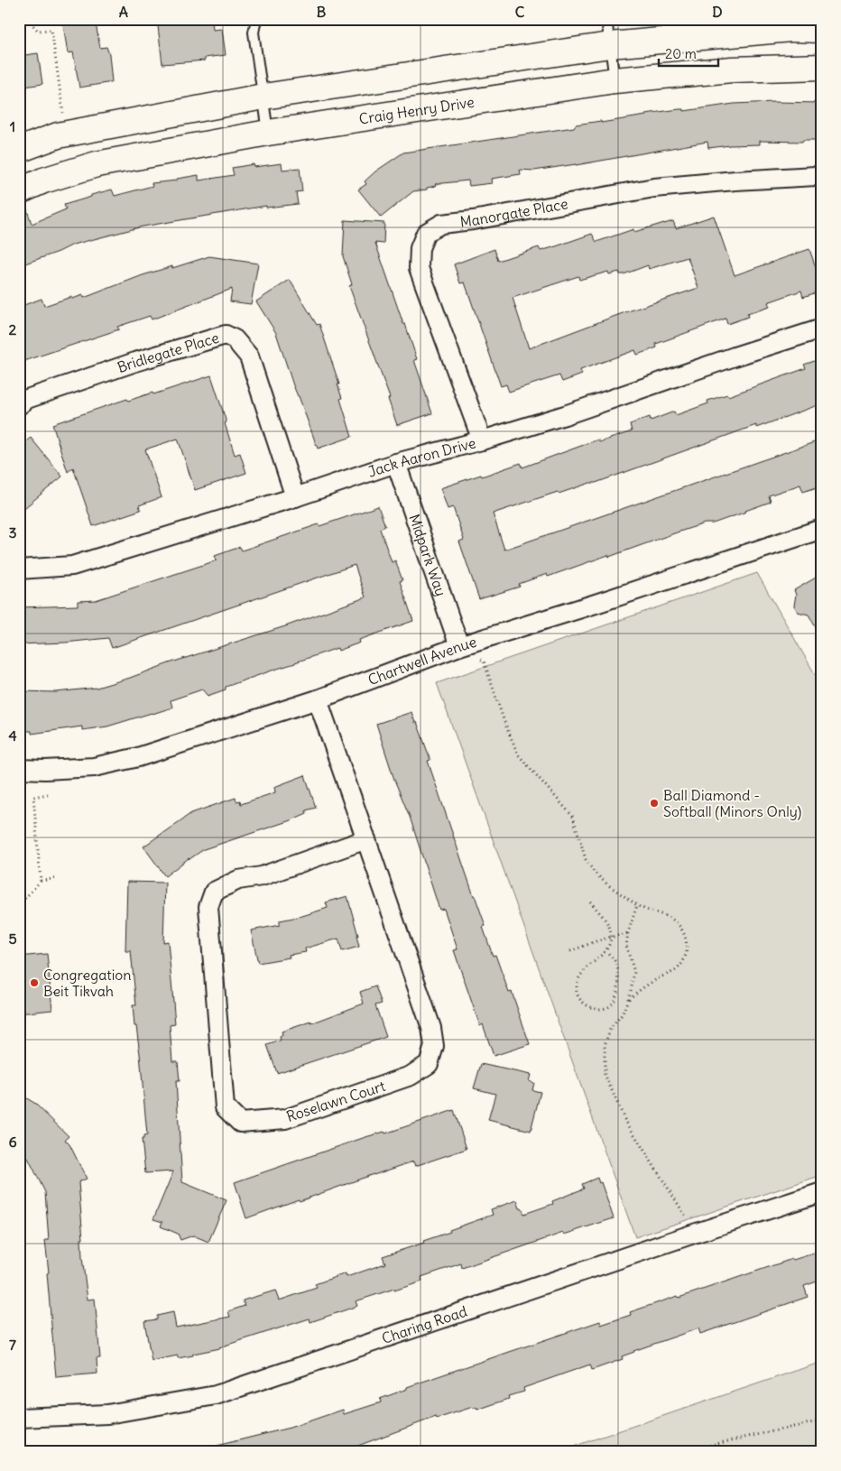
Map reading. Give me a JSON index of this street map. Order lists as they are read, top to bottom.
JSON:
{
  "streets": {
    "street": [
      "Craig Henry Drive",
      "Manorgate Place",
      "Bridlegate Place",
      "Jack Aaron Drive",
      "Midpark Way",
      "Chartwell Avenue",
      "Roselawn Court",
      "Charing Road"
    ]
  },
  "crossings": [
    ["Manorgate Place", "Jack Aaron Drive"],
    ["Bridlegate Place", "Jack Aaron Drive"],
    ["Jack Aaron Drive", "Midpark Way"],
    ["Midpark Way", "Chartwell Avenue"],
    ["Chartwell Avenue", "Roselawn Court"]
  ],
  "places": ["Ball Diamond - Softball (Minors Only)", "Congregation Beit Tikvah"],
  "scale_bar": "20 m",
  "grid": {
    "columns": [
      "A",
      "B",
      "C",
      "D"
    ],
    "rows": [
      "1",
      "2",
      "3",
      "4",
      "5",
      "6",
      "7"
    ]
  }
}
